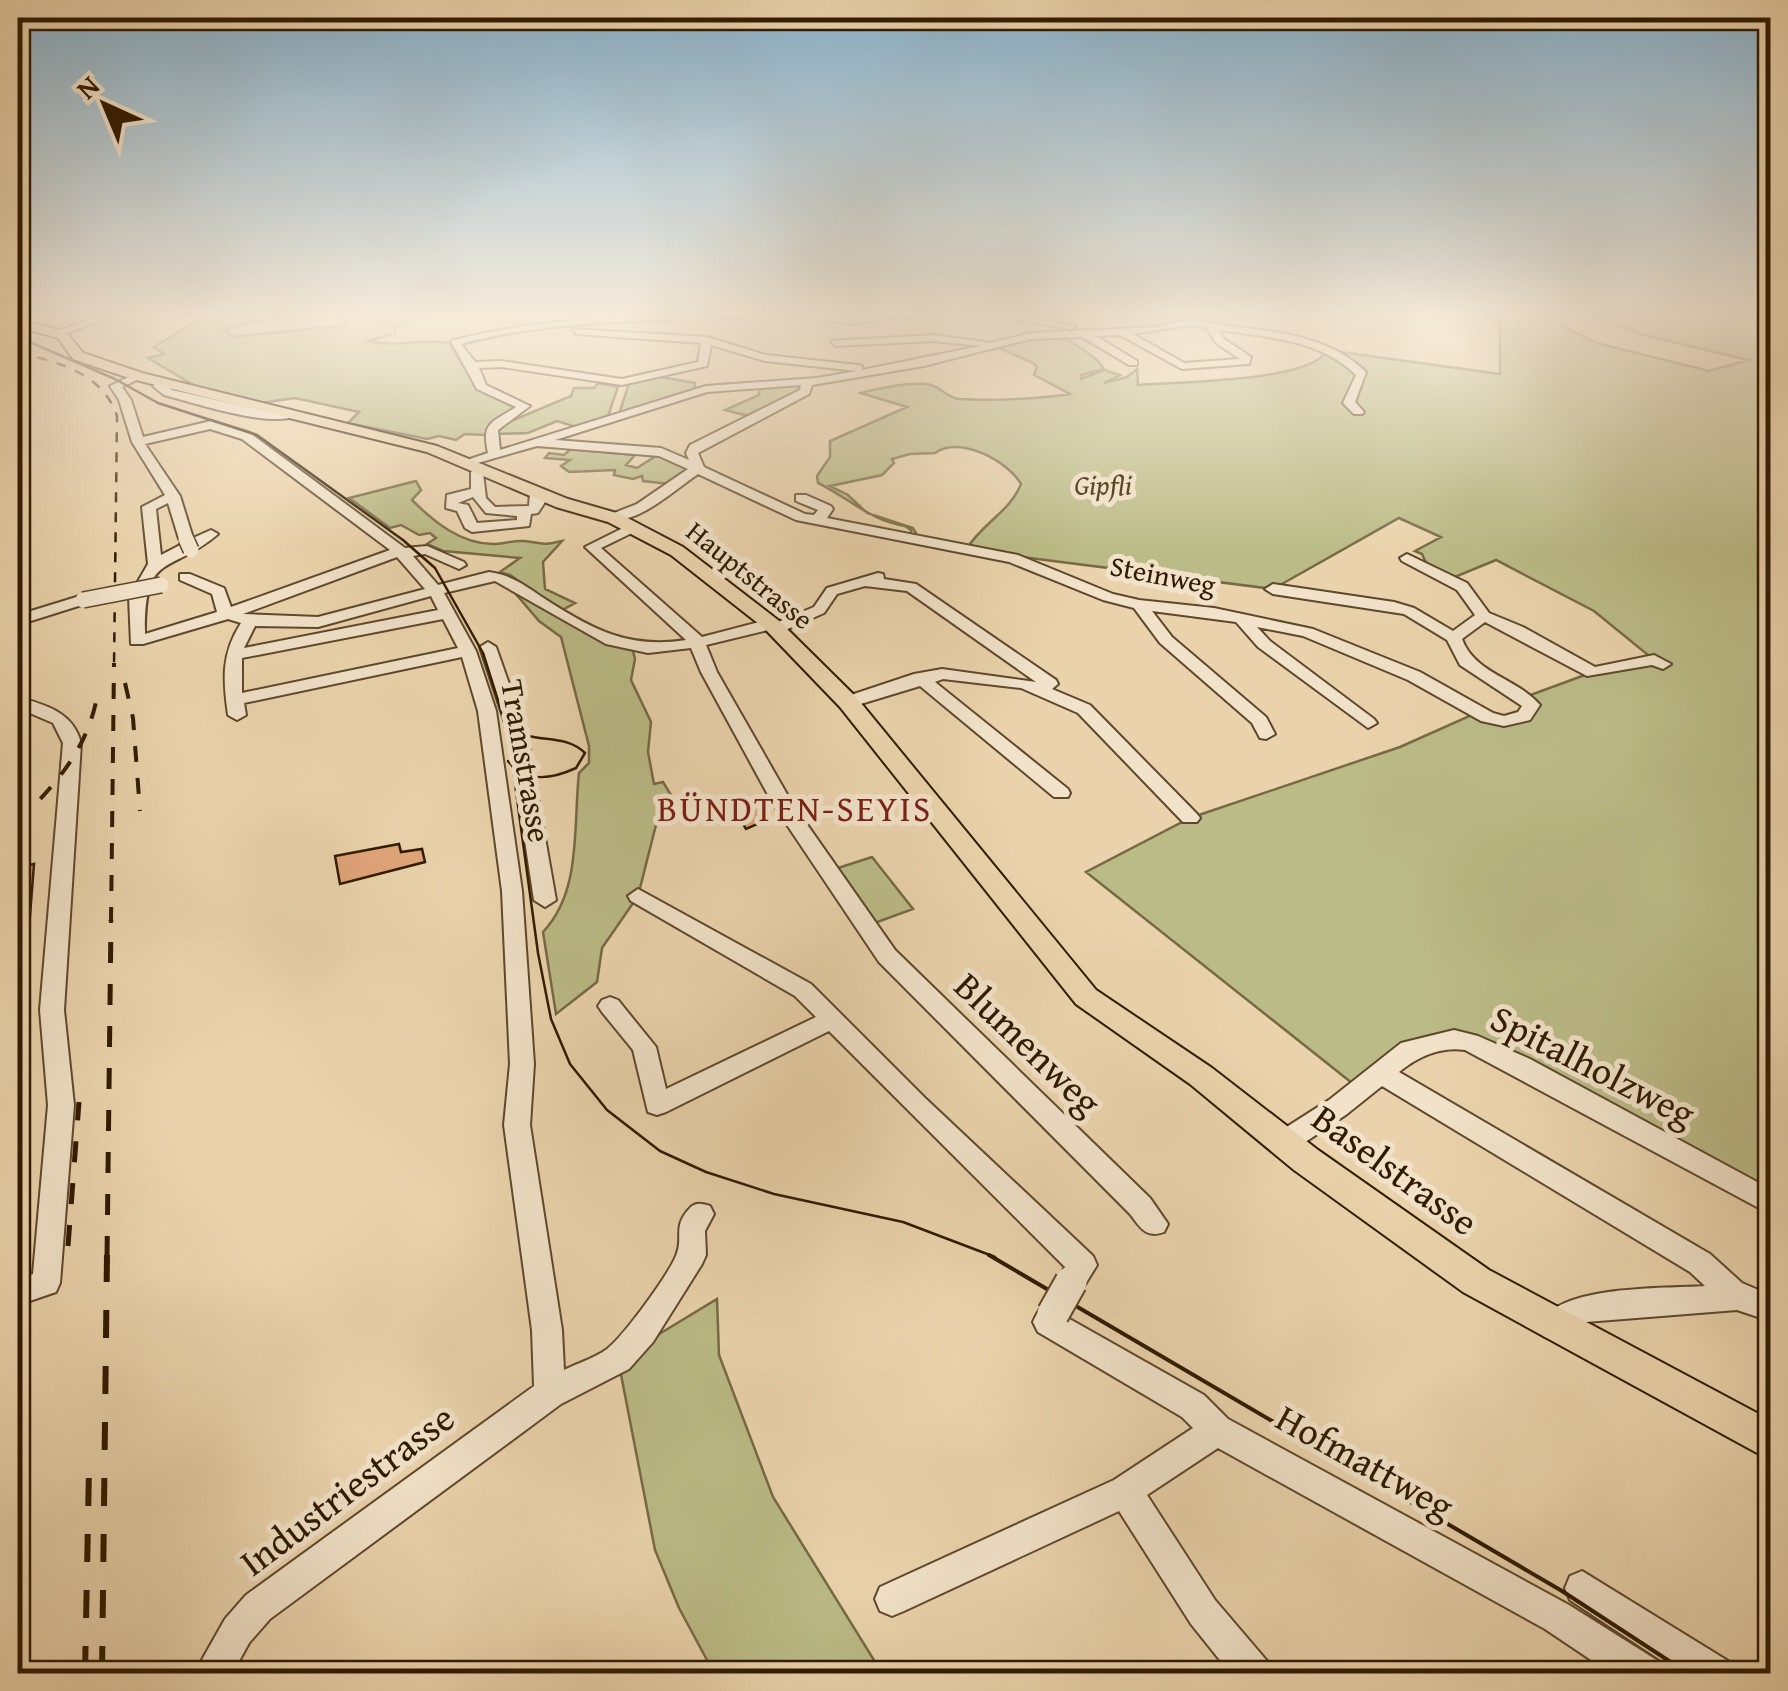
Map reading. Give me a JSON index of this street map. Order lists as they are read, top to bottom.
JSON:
{
  "streets": {
    "main road": ["Hauptstrasse", "Baselstrasse"],
    "street": [
      "Steinweg",
      "Tramstrasse",
      "Blumenweg",
      "Spitalholzweg",
      "Hofmattweg",
      "Industriestrasse"
    ]
  },
  "crossings": [
    ["Hauptstrasse", "Baselstrasse"],
    ["Tramstrasse", "Industriestrasse"],
    ["Spitalholzweg", "Baselstrasse"]
  ],
  "districts": ["BÜNDTEN-SEYIS"],
  "parks": ["Gipfli"],
  "north": "top left"
}
